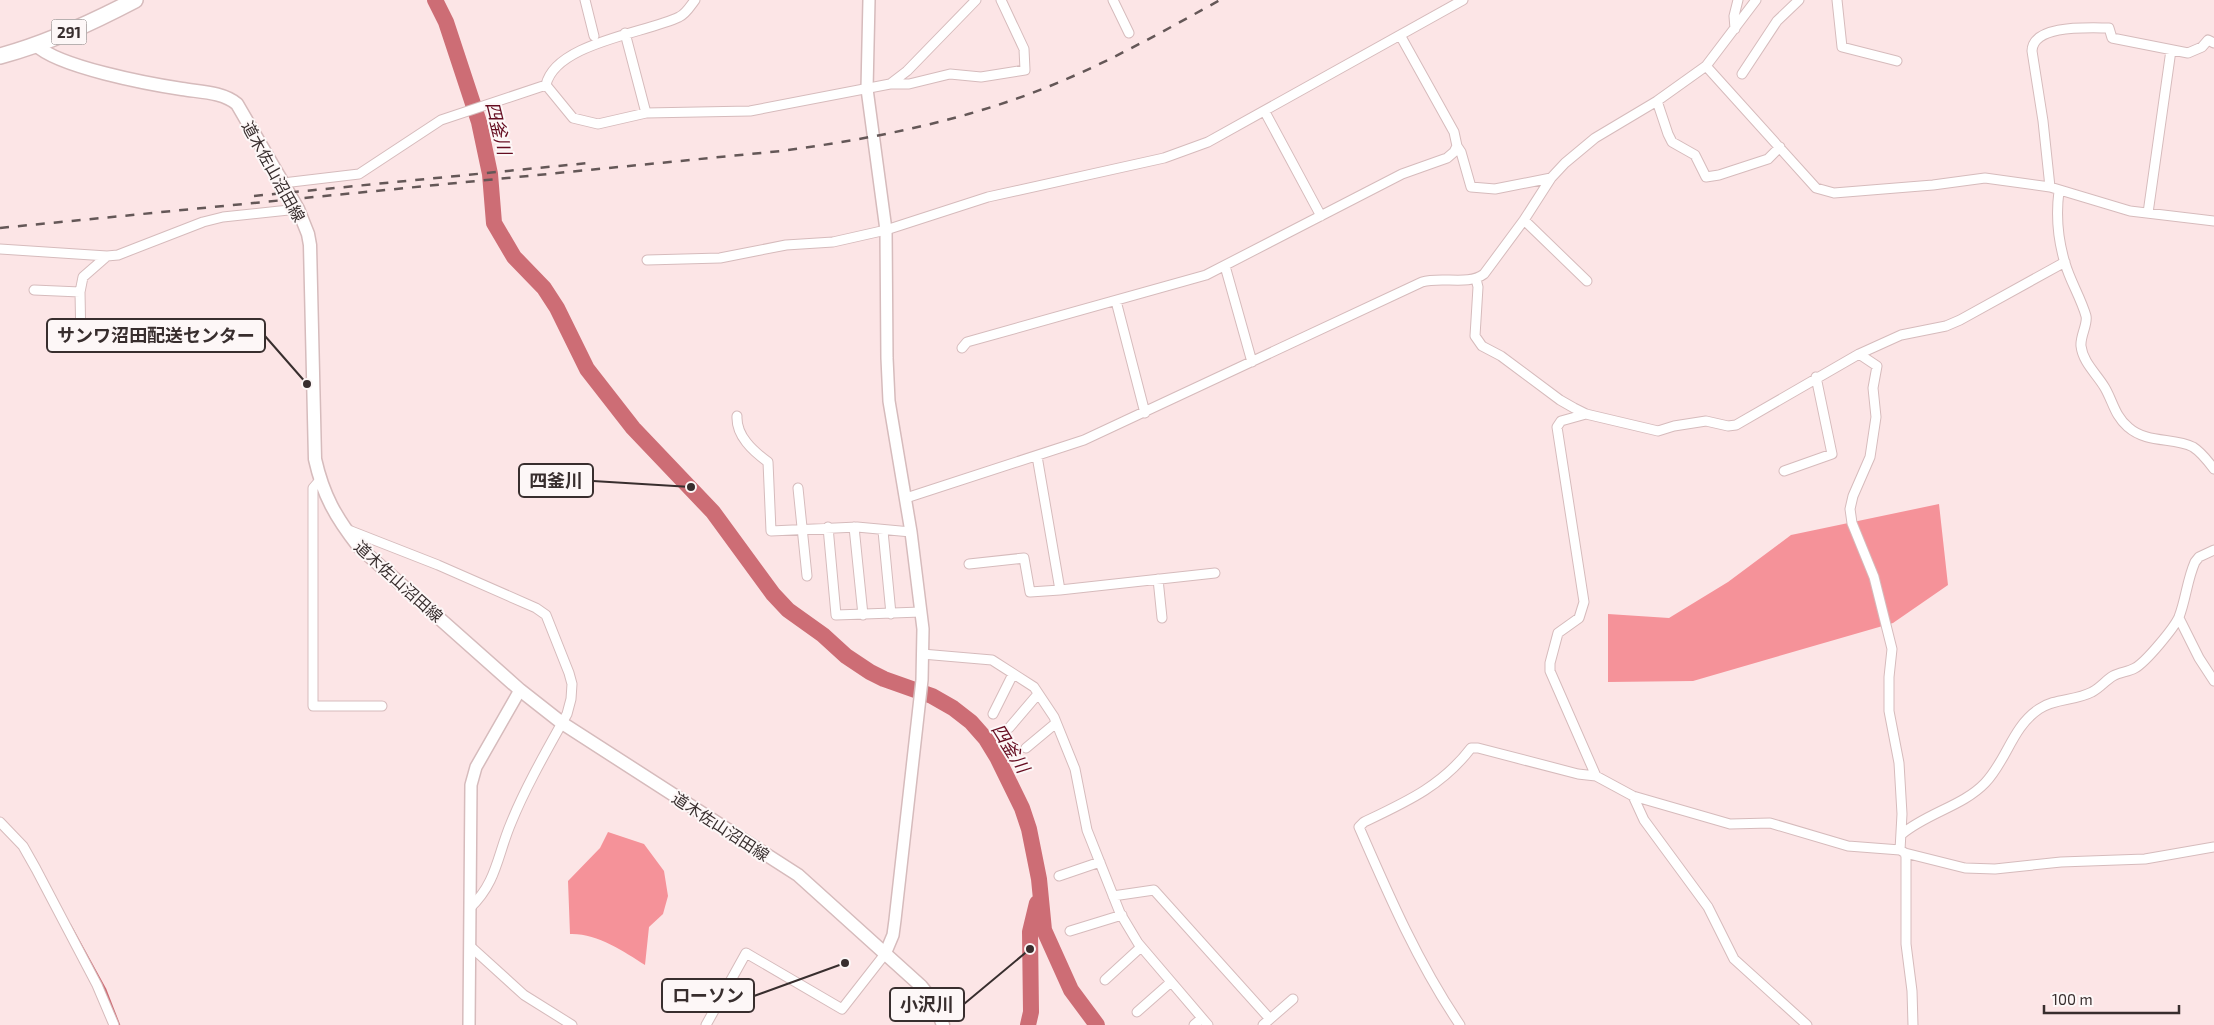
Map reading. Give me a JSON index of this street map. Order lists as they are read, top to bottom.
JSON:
{
  "streets": {
    "highway": ["291"],
    "main road": ["道木佐山沼田線"]
  },
  "crossings": [
    ["291", "道木佐山沼田線"]
  ],
  "water": ["四釜川"],
  "places": [
    "サンワ沼田配送センター",
    "四釜川",
    "小沢川",
    "ローソン"
  ],
  "scale_bar": "100 m"
}
